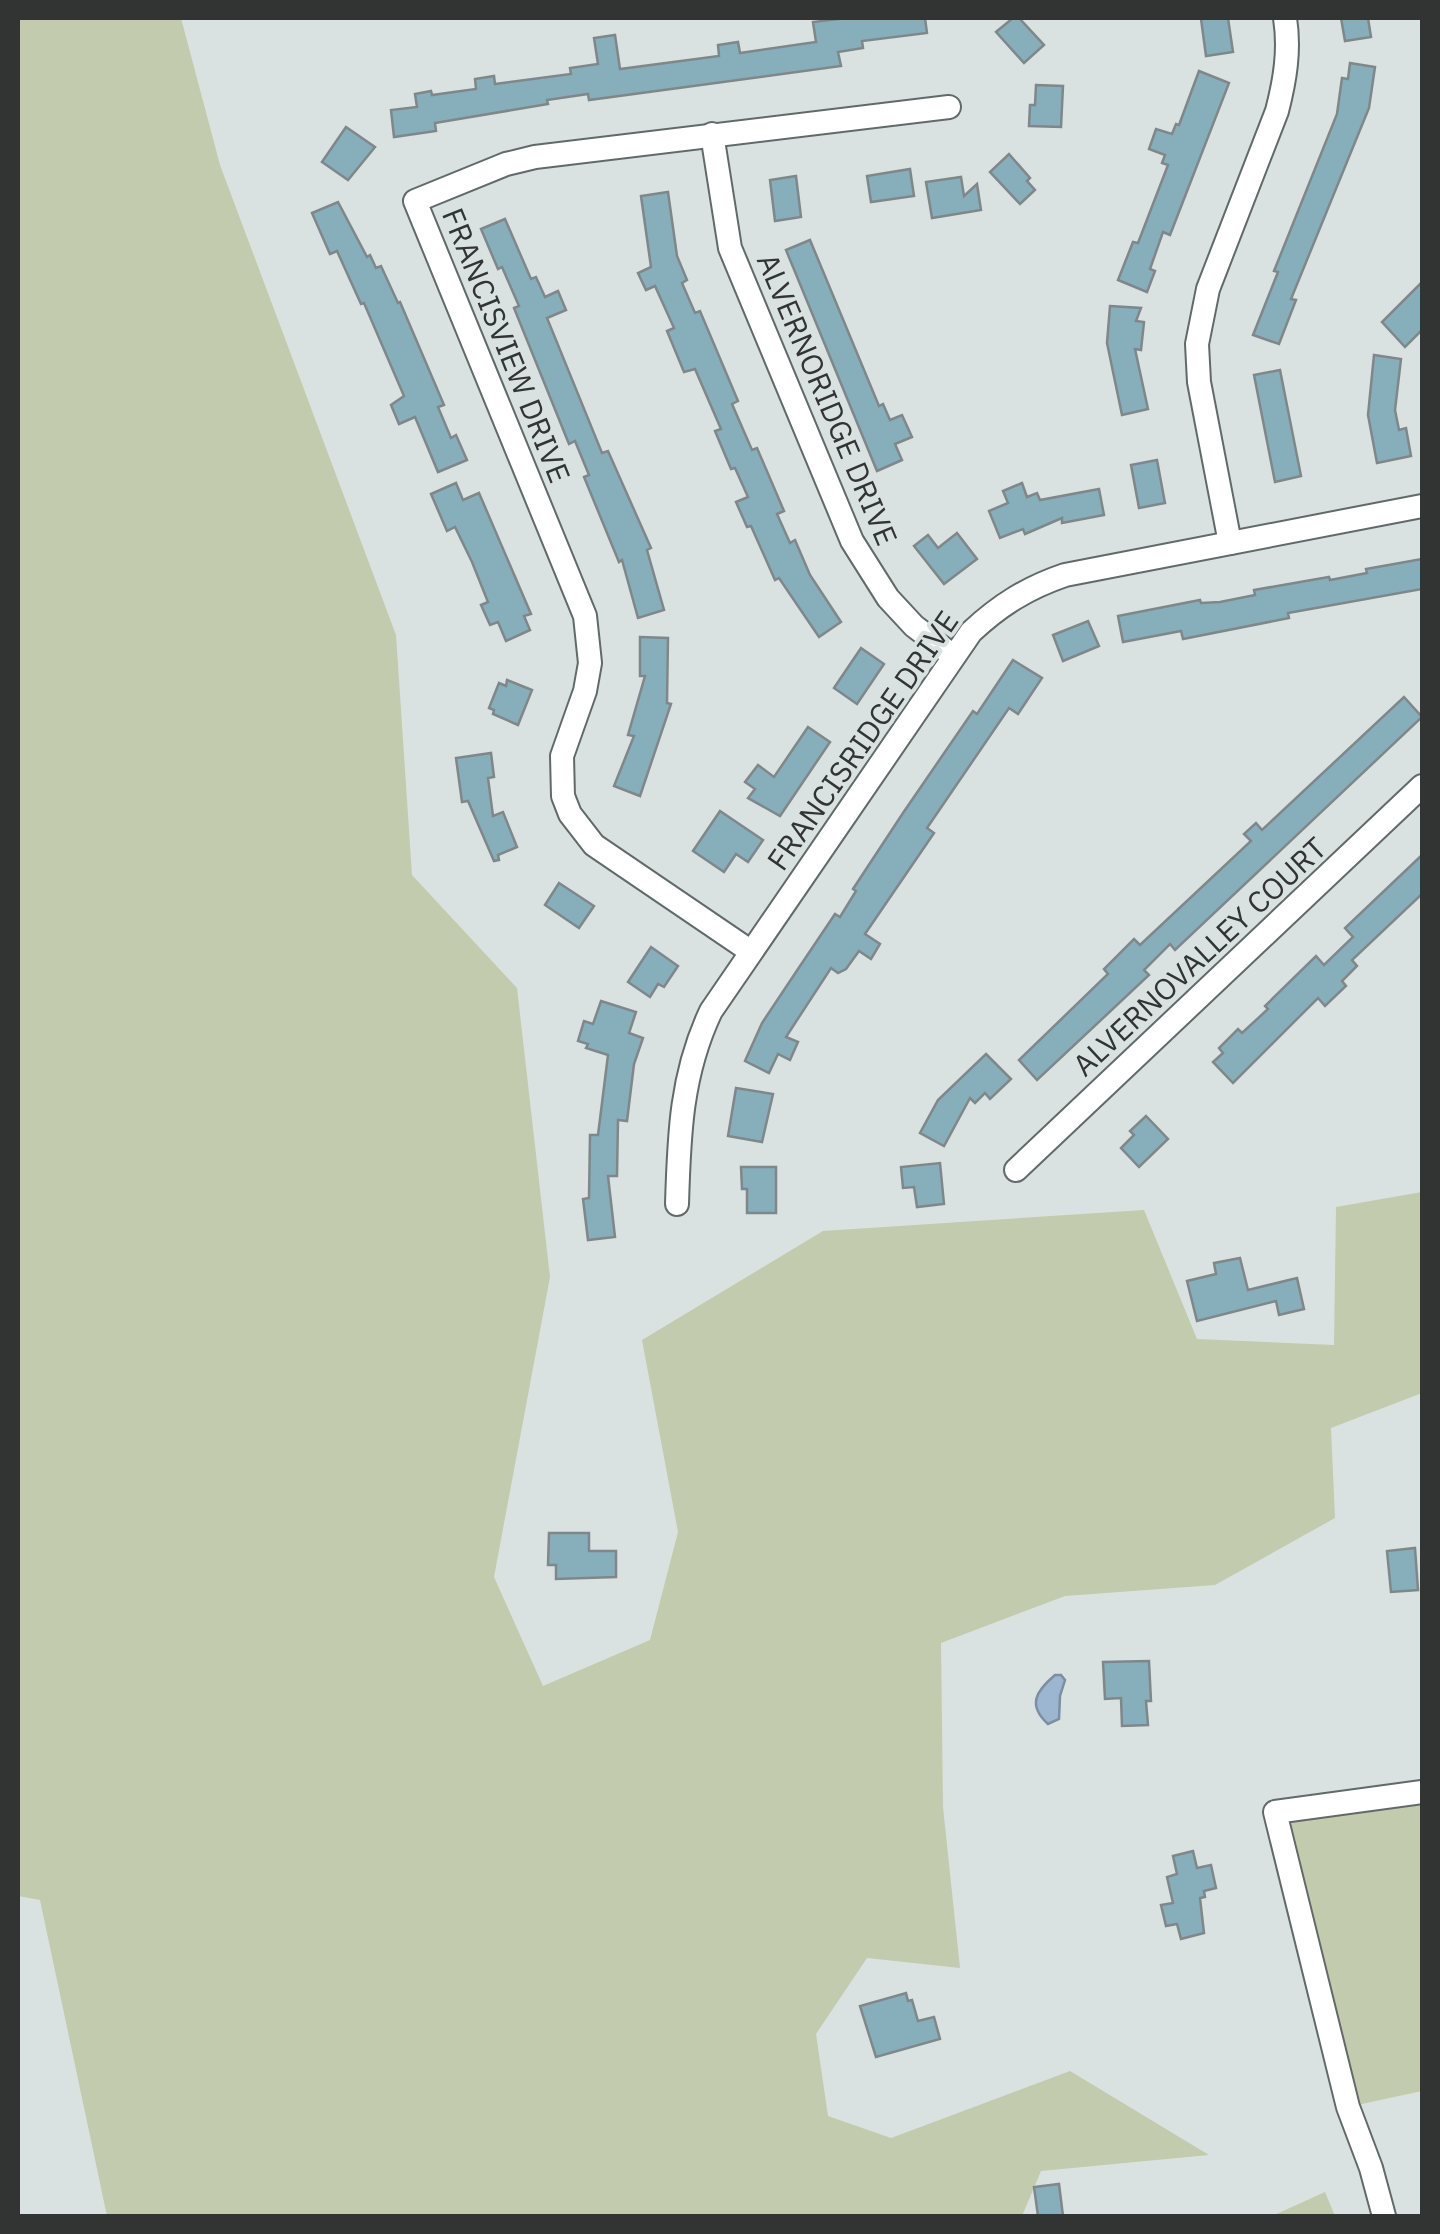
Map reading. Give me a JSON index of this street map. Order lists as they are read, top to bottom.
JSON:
{
  "streets": {
    "street": [
      "FRANCISVIEW DRIVE",
      "ALVERNORIDGE DRIVE",
      "FRANCISRIDGE DRIVE",
      "ALVERNOVALLEY COURT"
    ]
  },
  "crossings": [
    ["FRANCISVIEW DRIVE", "ALVERNORIDGE DRIVE"],
    ["FRANCISVIEW DRIVE", "FRANCISRIDGE DRIVE"],
    ["ALVERNORIDGE DRIVE", "FRANCISRIDGE DRIVE"]
  ]
}
